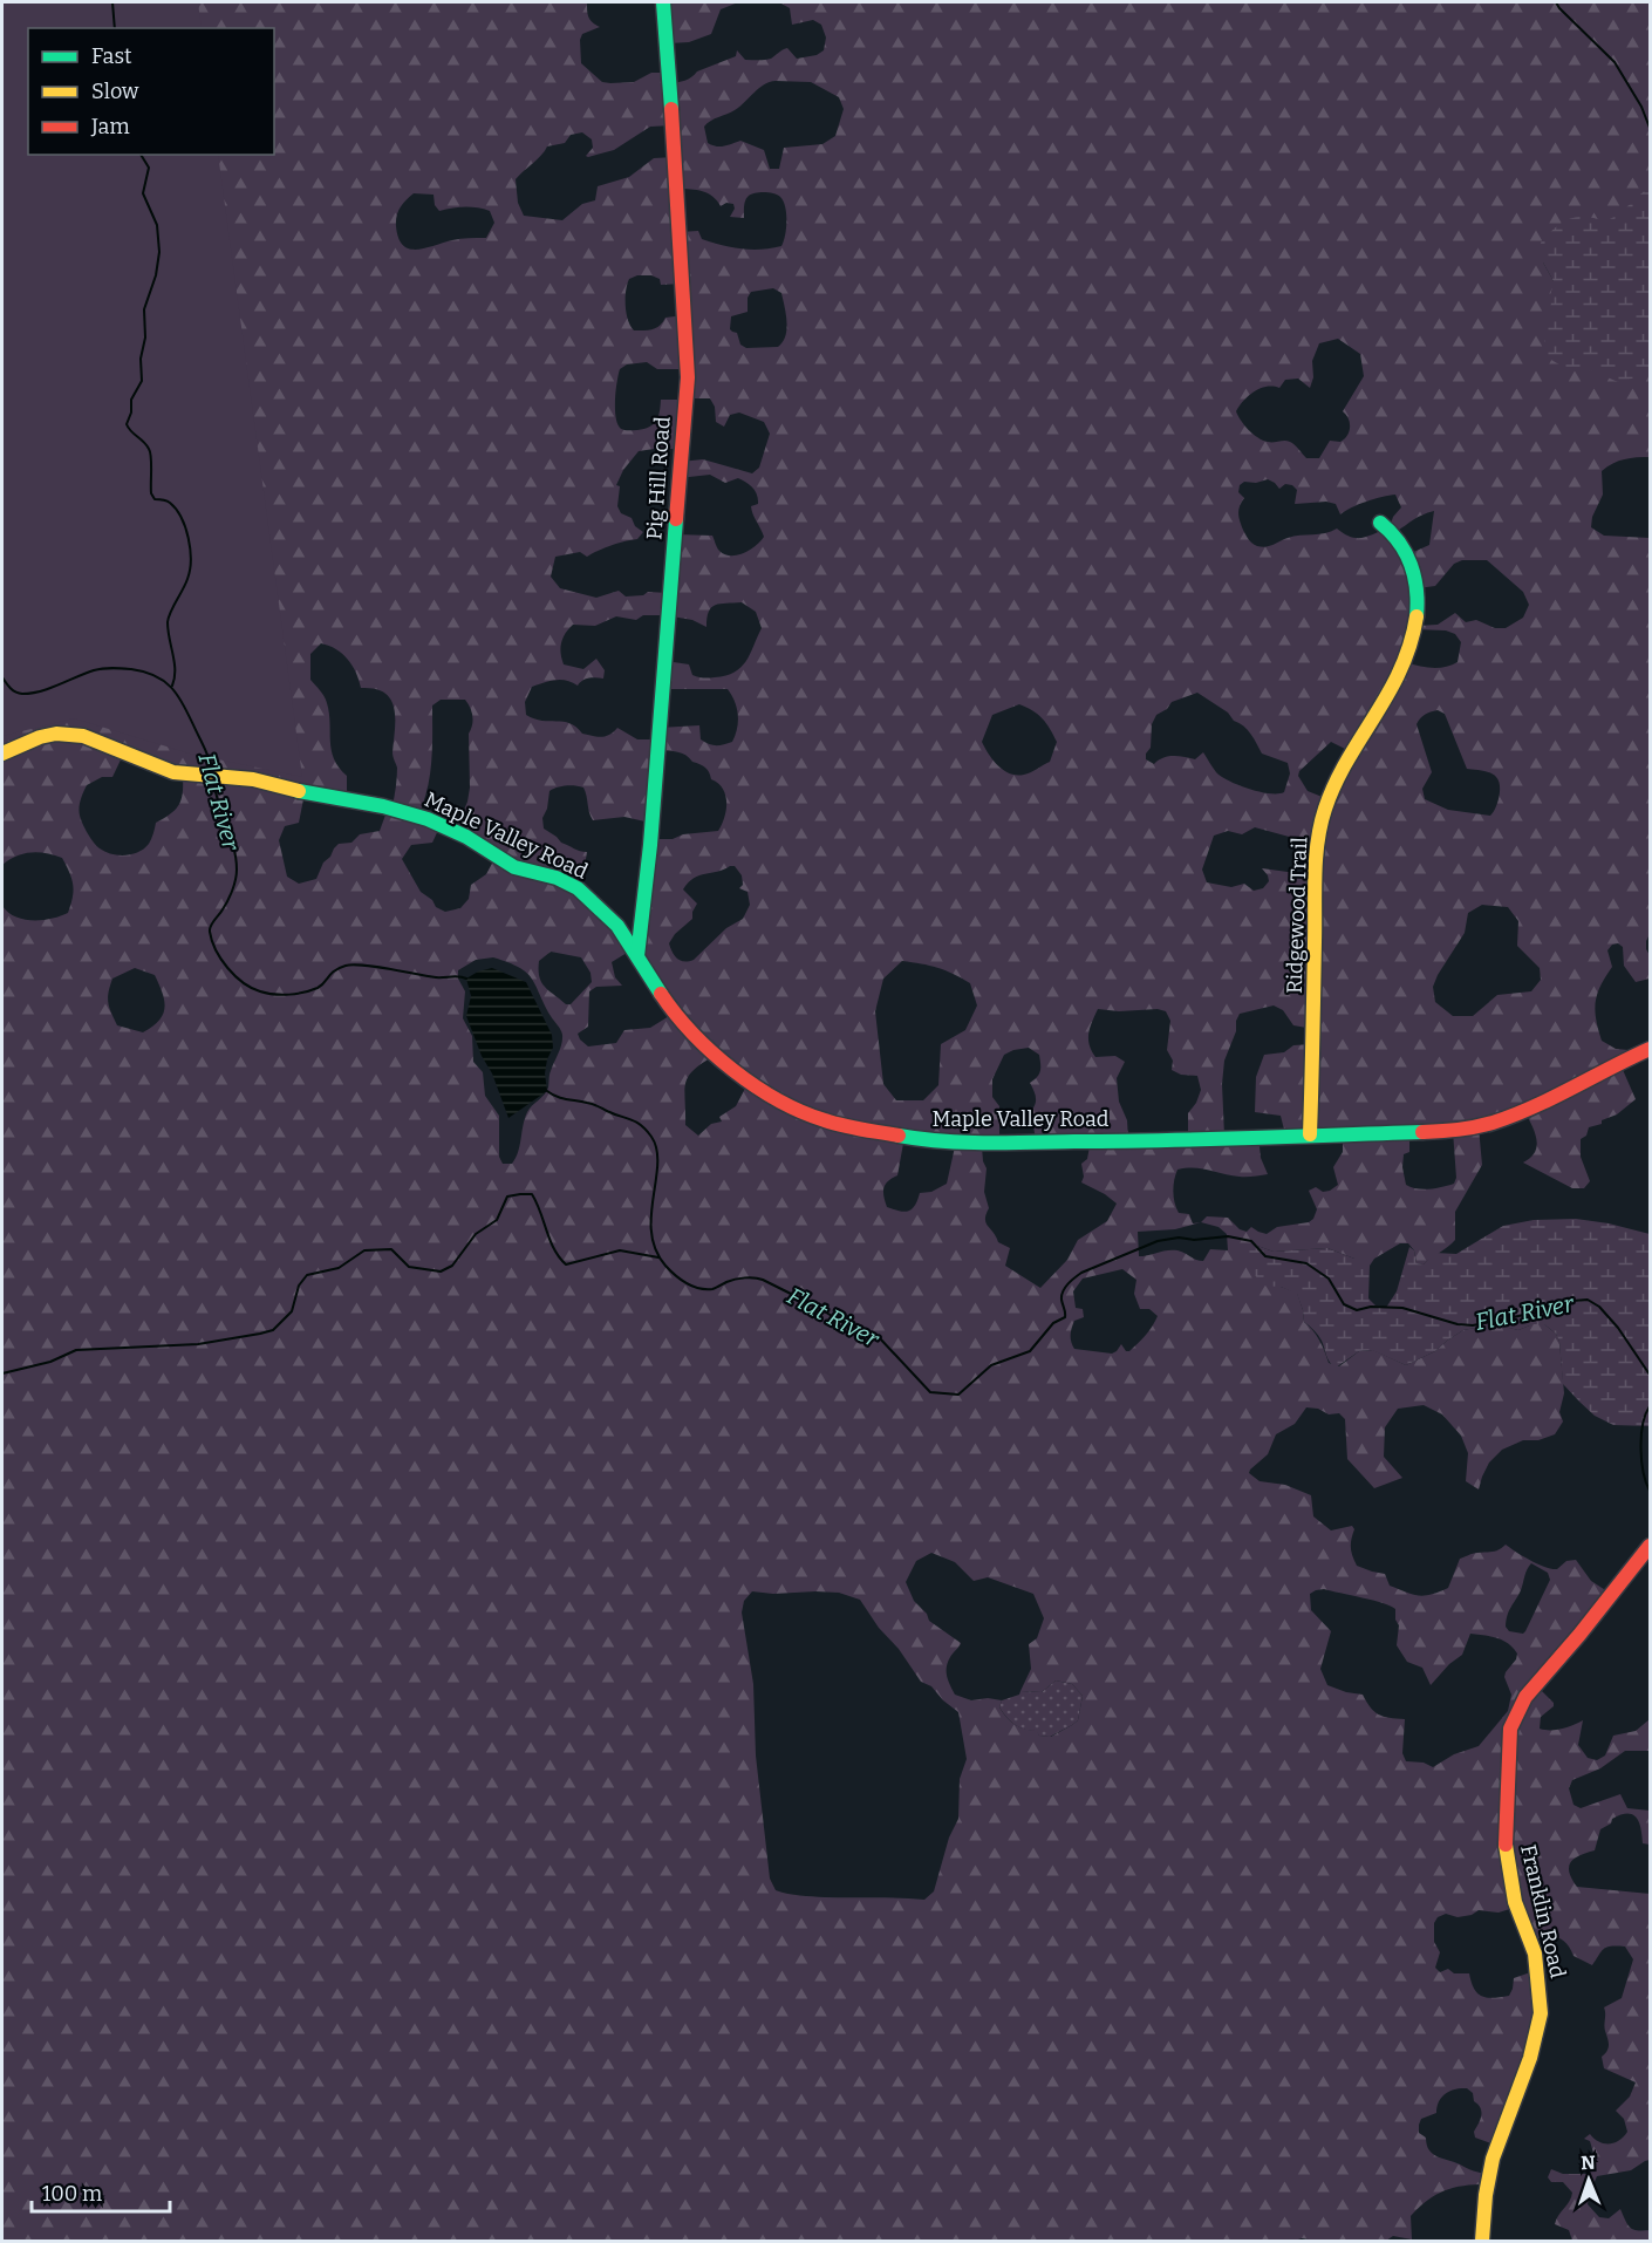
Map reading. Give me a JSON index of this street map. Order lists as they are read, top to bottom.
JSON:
{
  "streets": {
    "street": [
      "Pig Hill Road",
      "Maple Valley Road",
      "Ridgewood Trail",
      "Franklin Road"
    ]
  },
  "crossings": [
    ["Pig Hill Road", "Maple Valley Road"],
    ["Maple Valley Road", "Ridgewood Trail"]
  ],
  "water": ["Flat River"],
  "legend": ["Fast", "Slow", "Jam"],
  "scale_bar": "100 m",
  "north": "top"
}
